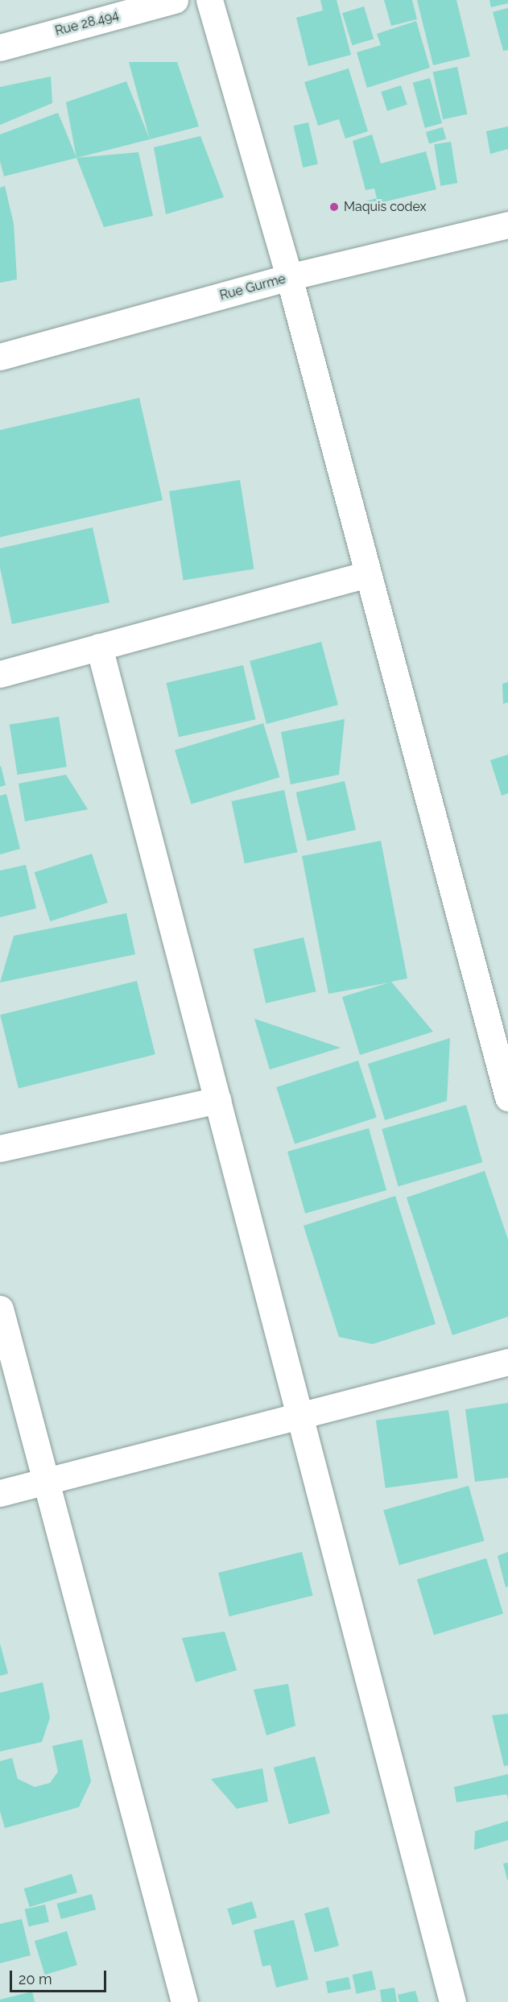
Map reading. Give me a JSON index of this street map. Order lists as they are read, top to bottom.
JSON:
{
  "streets": {
    "street": ["Rue 28.494", "Rue Gurme"]
  },
  "places": ["Maquis codex"],
  "scale_bar": "20 m"
}
